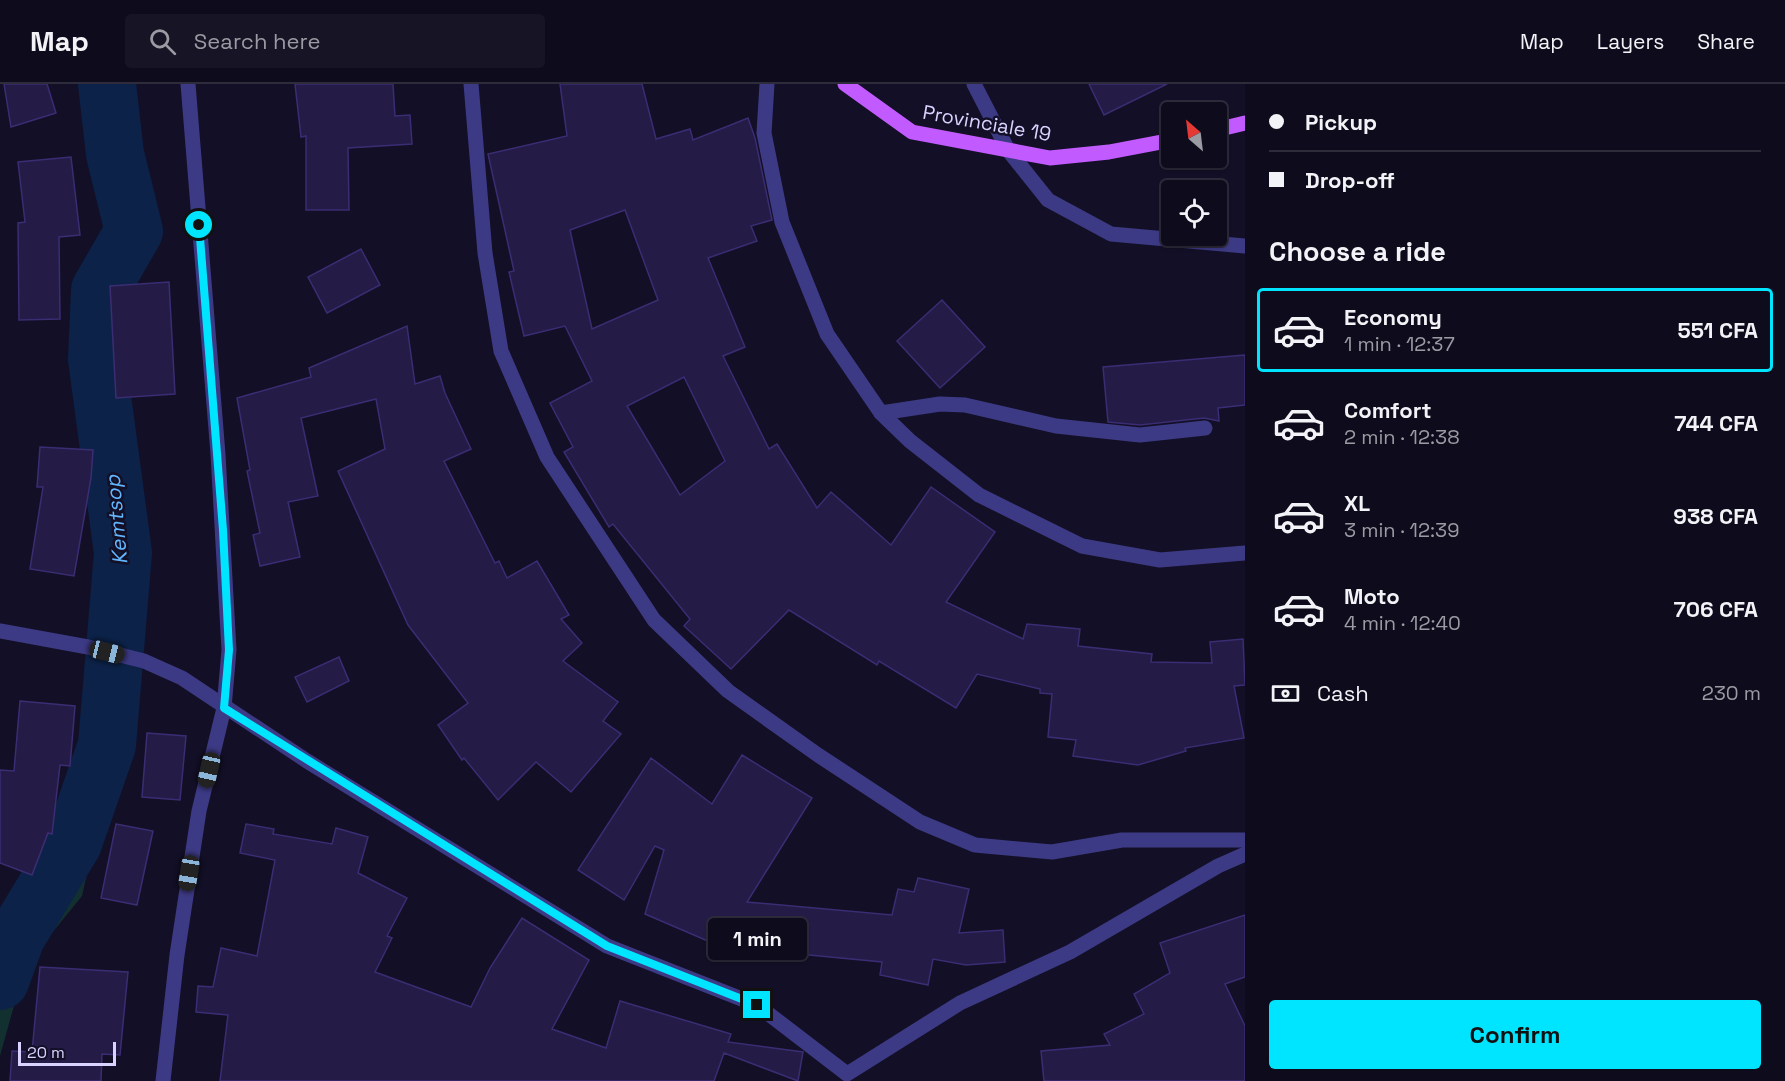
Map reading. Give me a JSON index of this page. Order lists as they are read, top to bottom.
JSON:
{
  "streets": {
    "main road": ["Provinciale 19"]
  },
  "water": ["Kemtsop"],
  "scale_bar": "20 m",
  "north": "top left",
  "page": {
    "header": "Map",
    "search": "Search here",
    "nav": ["Map", "Layers", "Share"],
    "banner": ["Pickup", "Drop-off"],
    "heading": "Choose a ride",
    "list": [
      {
        "name": "Economy",
        "note": "1 min · 12:37",
        "value": "551 CFA"
      },
      {
        "name": "Comfort",
        "note": "2 min · 12:38",
        "value": "744 CFA"
      },
      {
        "name": "XL",
        "note": "3 min · 12:39",
        "value": "938 CFA"
      },
      {
        "name": "Moto",
        "note": "4 min · 12:40",
        "value": "706 CFA"
      }
    ],
    "pay": ["Cash", "230 m"],
    "bubble": "1 min",
    "buttons": "Confirm",
    "scale": "20 m"
  }
}
